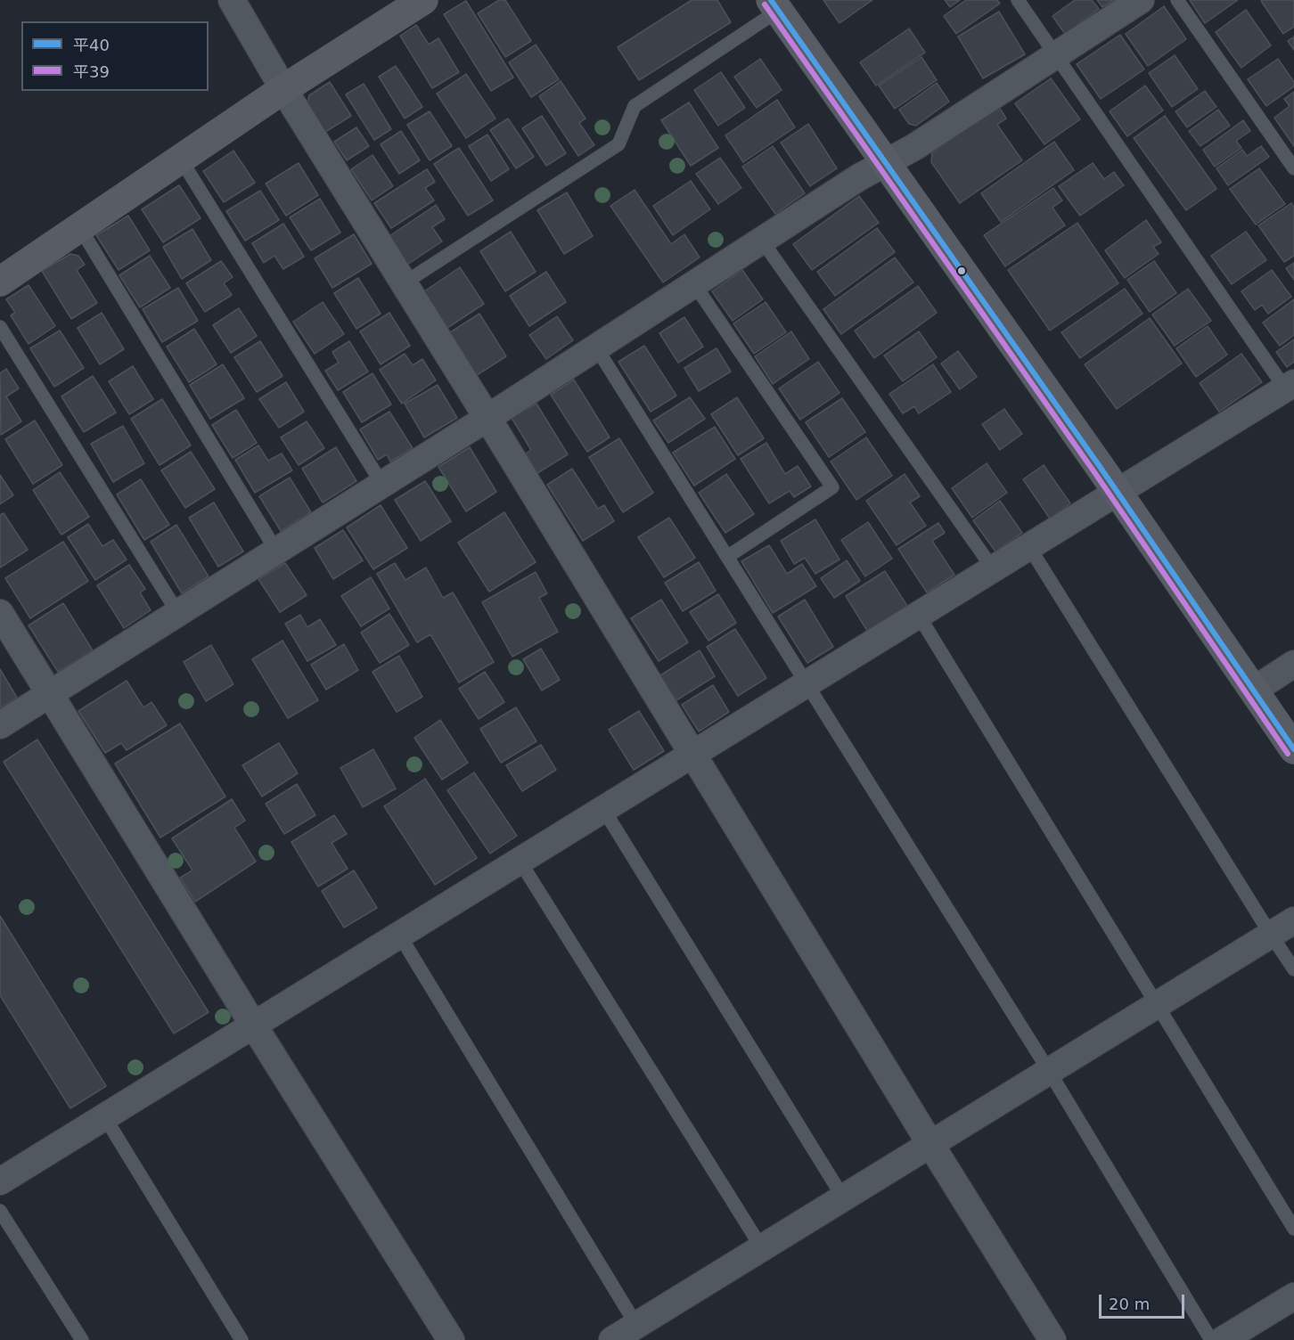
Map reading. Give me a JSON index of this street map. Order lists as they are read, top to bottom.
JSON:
{
  "lines": ["transit line 平40", "transit line 平39"],
  "legend": ["平40", "平39"],
  "scale_bar": "20 m"
}
